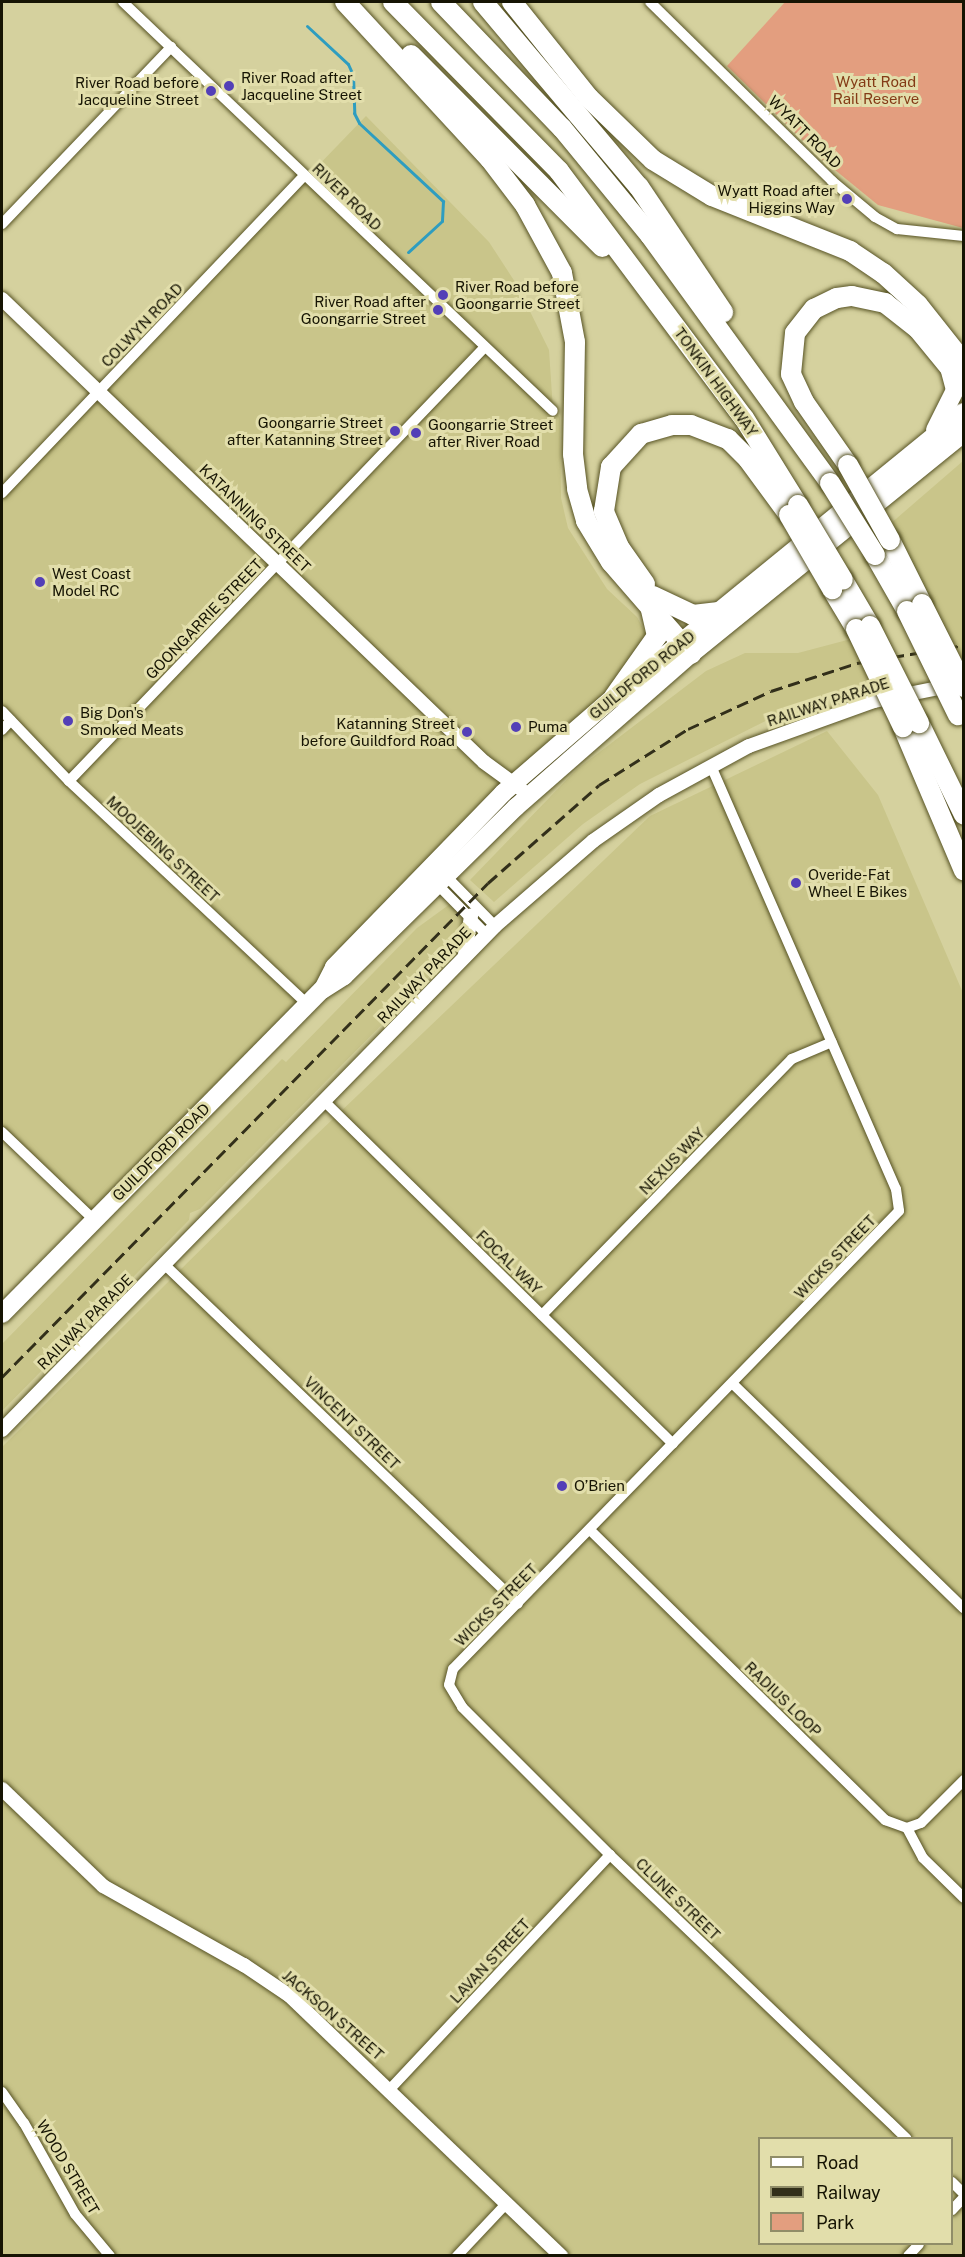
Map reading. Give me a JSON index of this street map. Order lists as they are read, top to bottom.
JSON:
{
  "streets": {
    "highway": ["TONKIN HIGHWAY", "GUILDFORD ROAD"],
    "street": [
      "WYATT ROAD",
      "RIVER ROAD",
      "COLWYN ROAD",
      "KATANNING STREET",
      "GOONGARRIE STREET",
      "RAILWAY PARADE",
      "MOOJEBING STREET",
      "NEXUS WAY",
      "WICKS STREET",
      "FOCAL WAY",
      "VINCENT STREET",
      "RADIUS LOOP",
      "CLUNE STREET",
      "LAVAN STREET",
      "JACKSON STREET",
      "WOOD STREET"
    ]
  },
  "crossings": [
    ["RIVER ROAD", "COLWYN ROAD"],
    ["RIVER ROAD", "GOONGARRIE STREET"],
    ["COLWYN ROAD", "KATANNING STREET"],
    ["KATANNING STREET", "GOONGARRIE STREET"],
    ["KATANNING STREET", "GUILDFORD ROAD"],
    ["GOONGARRIE STREET", "MOOJEBING STREET"],
    ["GUILDFORD ROAD", "MOOJEBING STREET"],
    ["RAILWAY PARADE", "WICKS STREET"],
    ["RAILWAY PARADE", "FOCAL WAY"],
    ["RAILWAY PARADE", "VINCENT STREET"],
    ["NEXUS WAY", "WICKS STREET"],
    ["NEXUS WAY", "FOCAL WAY"],
    ["WICKS STREET", "FOCAL WAY"],
    ["WICKS STREET", "VINCENT STREET"],
    ["WICKS STREET", "RADIUS LOOP"],
    ["WICKS STREET", "CLUNE STREET"],
    ["CLUNE STREET", "LAVAN STREET"],
    ["LAVAN STREET", "JACKSON STREET"]
  ],
  "parks": ["Wyatt Road Rail Reserve"],
  "places": [
    "River Road after Jacqueline Street",
    "River Road before Jacqueline Street",
    "Wyatt Road after Higgins Way",
    "River Road before Goongarrie Street",
    "River Road after Goongarrie Street",
    "Goongarrie Street after Katanning Street",
    "Goongarrie Street after River Road",
    "West Coast Model RC",
    "Big Don's Smoked Meats",
    "Puma",
    "Katanning Street before Guildford Road",
    "Overide-Fat Wheel E Bikes",
    "O’Brien"
  ],
  "legend": ["Road", "Railway", "Park"]
}
